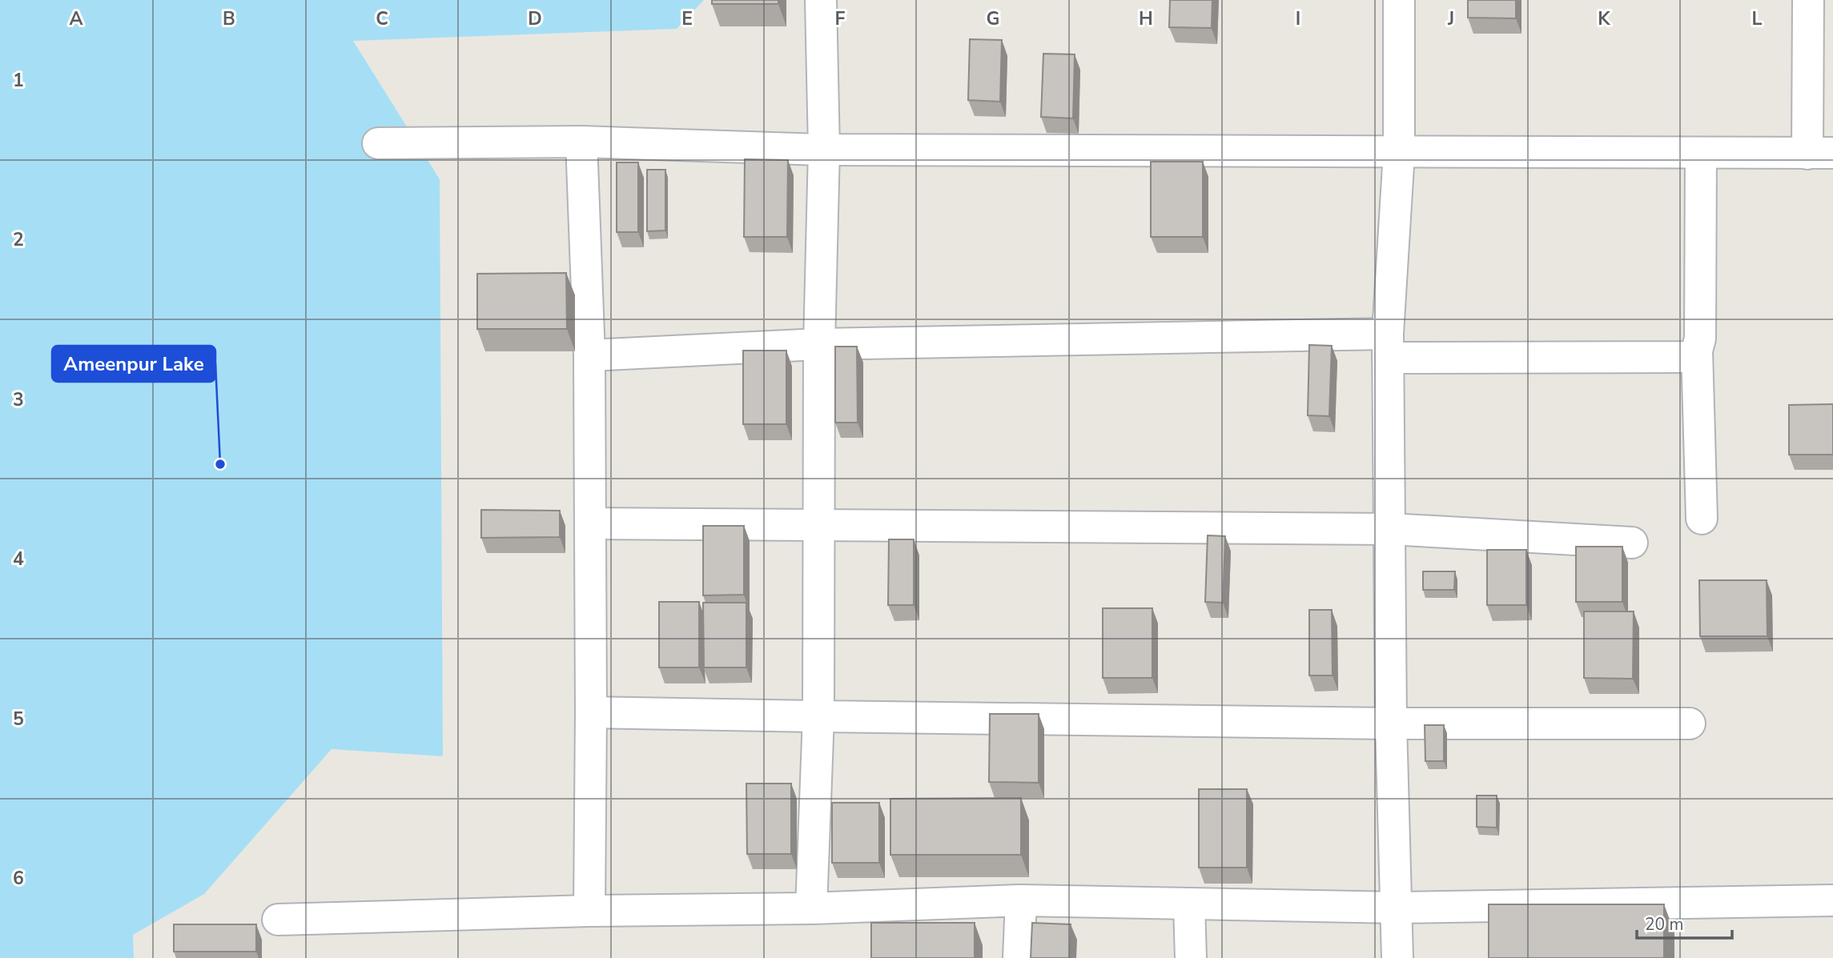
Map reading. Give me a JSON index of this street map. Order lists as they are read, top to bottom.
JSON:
{
  "places": ["Ameenpur Lake"],
  "scale_bar": "20 m",
  "grid": {
    "columns": [
      "A",
      "B",
      "C",
      "D",
      "E",
      "F",
      "G",
      "H",
      "I",
      "J",
      "K",
      "L"
    ],
    "rows": [
      "1",
      "2",
      "3",
      "4",
      "5",
      "6"
    ]
  }
}
